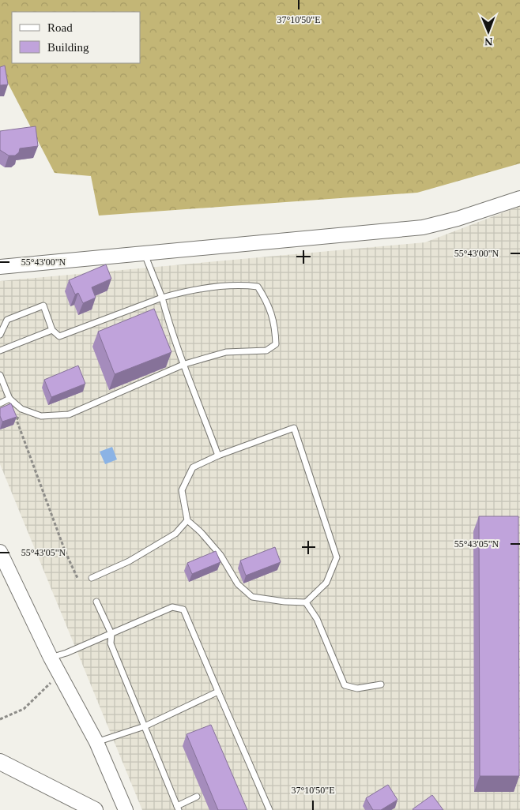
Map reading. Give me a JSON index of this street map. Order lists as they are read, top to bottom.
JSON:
{
  "legend": ["Road", "Building"],
  "north": "bottom",
  "coordinates": ["37°10'50\"E", "55°43'00\"N", "55°43'05\"N"]
}
